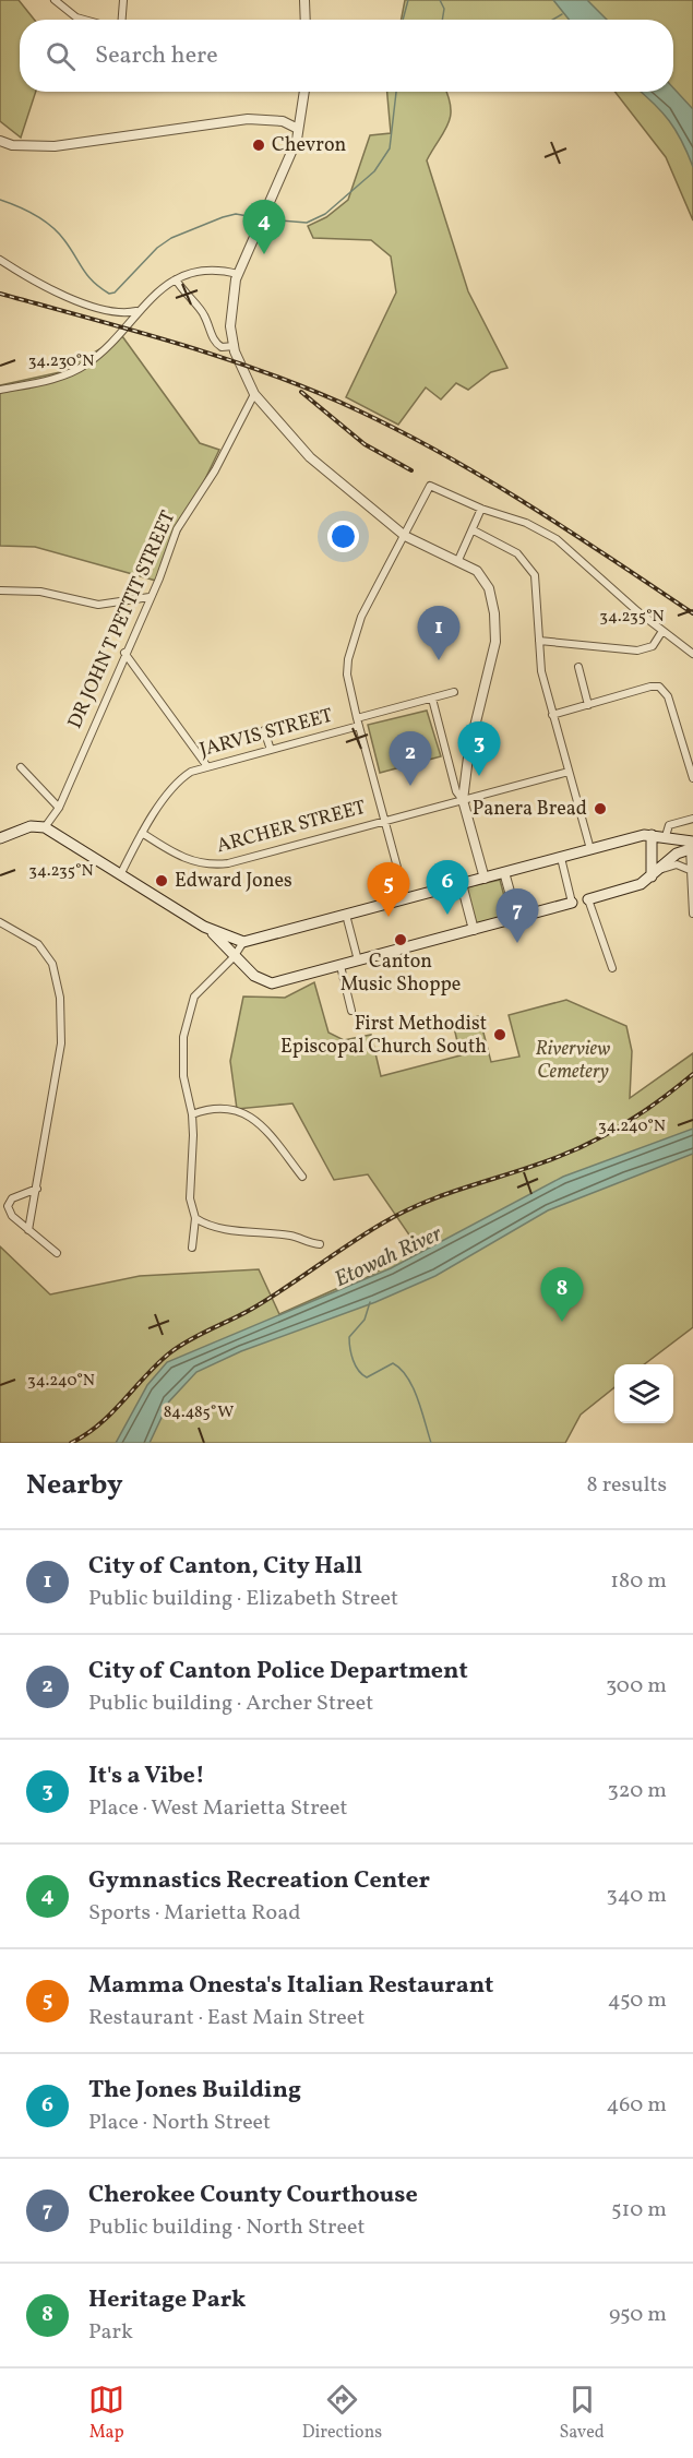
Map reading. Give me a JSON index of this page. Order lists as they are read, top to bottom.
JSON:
{
  "streets": {
    "street": ["DR JOHN T PETTIT STREET", "JARVIS STREET", "ARCHER STREET"]
  },
  "crossings": [
    ["JARVIS STREET", "ARCHER STREET"]
  ],
  "water": ["Etowah River"],
  "parks": ["Riverview Cemetery"],
  "places": [
    "Chevron",
    "Panera Bread",
    "Edward Jones",
    "Canton Music Shoppe",
    "First Methodist Episcopal Church South"
  ],
  "page": {
    "search": "Search here",
    "pins": [
      "4",
      "1",
      "3",
      "2",
      "6",
      "5",
      "7",
      "8"
    ],
    "heading": ["Nearby", "8 results"],
    "list": [
      {
        "mark": "1",
        "name": "City of Canton, City Hall",
        "note": "Public building · Elizabeth Street",
        "value": "180 m"
      },
      {
        "mark": "2",
        "name": "City of Canton Police Department",
        "note": "Public building · Archer Street",
        "value": "300 m"
      },
      {
        "mark": "3",
        "name": "It's a Vibe!",
        "note": "Place · West Marietta Street",
        "value": "320 m"
      },
      {
        "mark": "4",
        "name": "Gymnastics Recreation Center",
        "note": "Sports · Marietta Road",
        "value": "340 m"
      },
      {
        "mark": "5",
        "name": "Mamma Onesta's Italian Restaurant",
        "note": "Restaurant · East Main Street",
        "value": "450 m"
      },
      {
        "mark": "6",
        "name": "The Jones Building",
        "note": "Place · North Street",
        "value": "460 m"
      },
      {
        "mark": "7",
        "name": "Cherokee County Courthouse",
        "note": "Public building · North Street",
        "value": "510 m"
      },
      {
        "mark": "8",
        "name": "Heritage Park",
        "note": "Park",
        "value": "950 m"
      }
    ],
    "nav": ["Map", "Directions", "Saved"]
  },
  "coordinates": [
    "34.230°N",
    "34.235°N",
    "34.240°N",
    "84.485°W"
  ]
}
